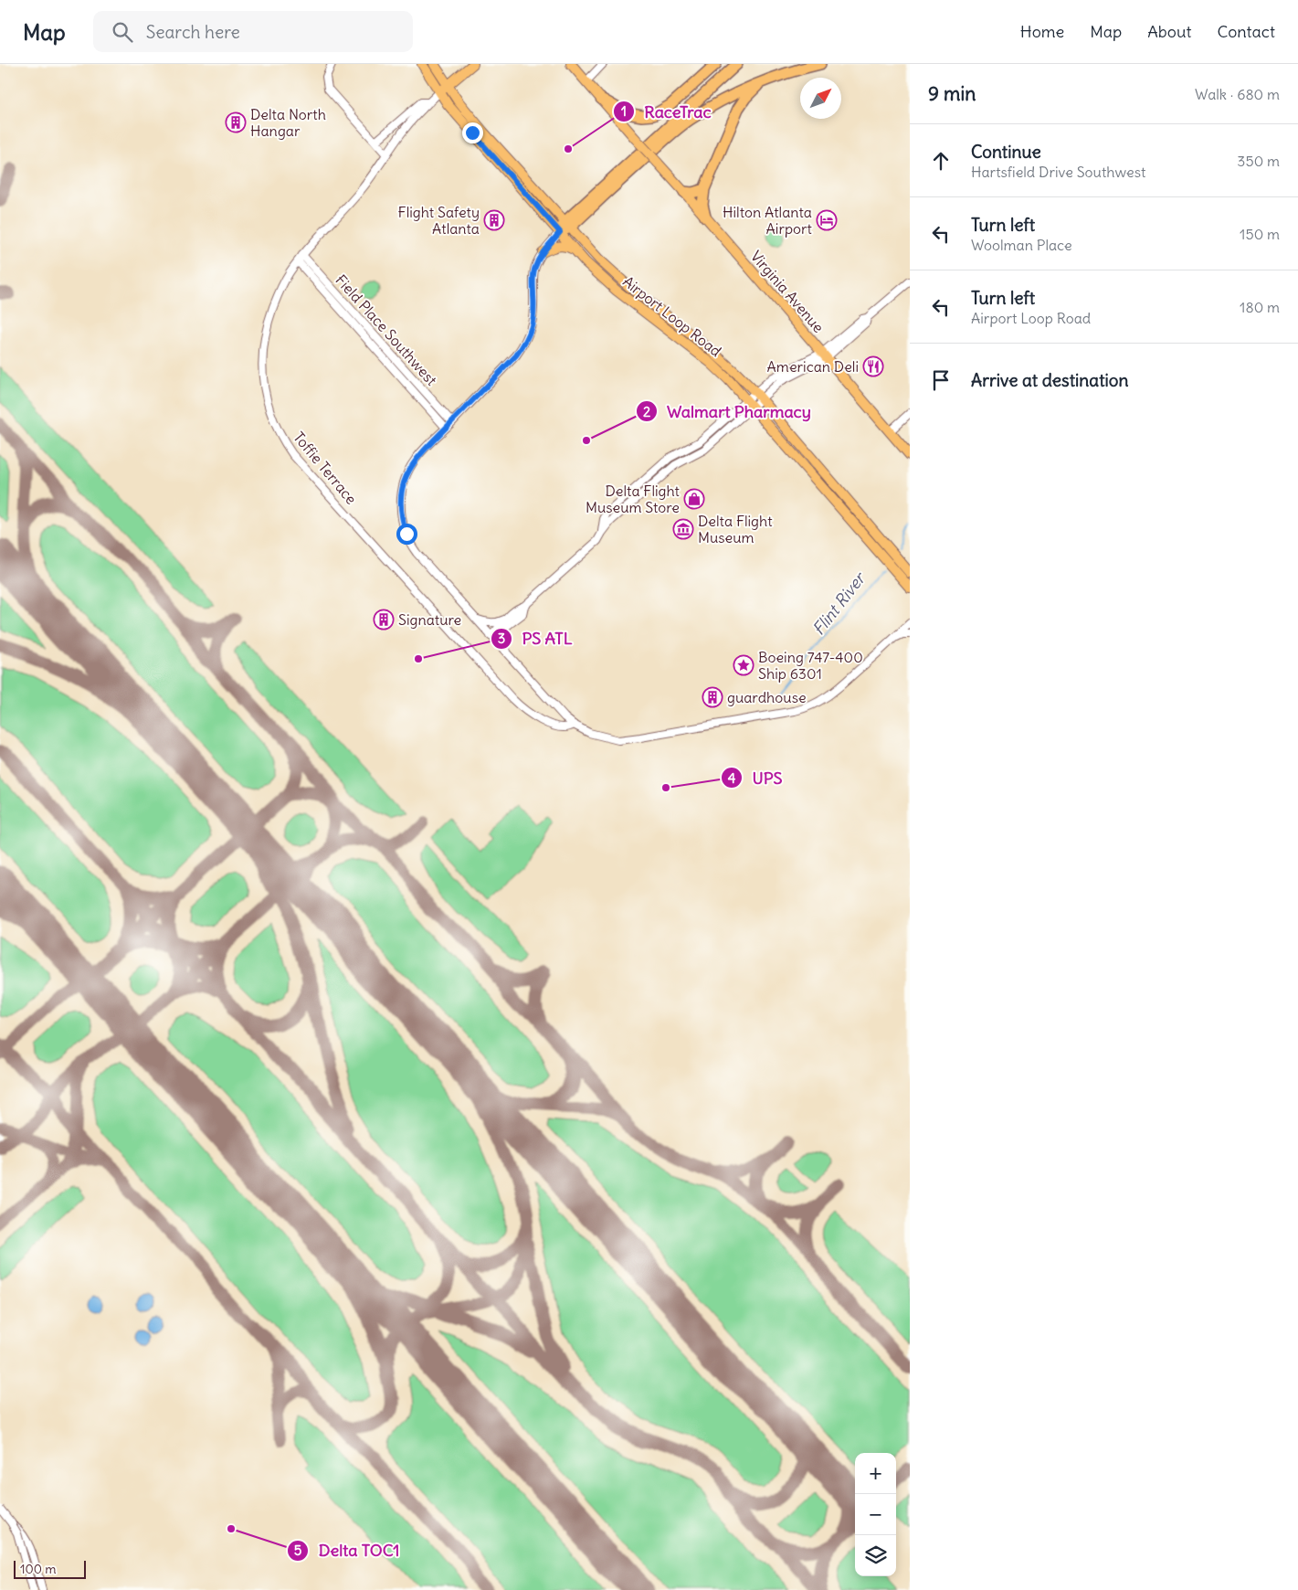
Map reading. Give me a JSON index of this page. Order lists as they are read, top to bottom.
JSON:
{
  "streets": {
    "main road": ["Virginia Avenue", "Airport Loop Road", "Toffie Terrace"],
    "street": ["Field Place Southwest"]
  },
  "crossings": [
    ["Airport Loop Road", "Toffie Terrace"],
    ["Field Place Southwest", "Toffie Terrace"]
  ],
  "water": ["Flint River"],
  "places": {
    "building": [
      "Delta North Hangar",
      "Flight Safety Atlanta",
      "Signature",
      "guardhouse"
    ],
    "other": [
      "RaceTrac",
      "Walmart Pharmacy",
      "PS ATL",
      "UPS",
      "Delta TOC1"
    ],
    "hotel": ["Hilton Atlanta Airport"],
    "restaurant": ["American Deli"],
    "shop": ["Delta Flight Museum Store"],
    "museum": ["Delta Flight Museum"],
    "place": ["Boeing 747-400 Ship 6301"]
  },
  "scale_bar": "100 m",
  "north": "top right",
  "page": {
    "header": "Map",
    "search": "Search here",
    "nav": [
      "Home",
      "Map",
      "About",
      "Contact"
    ],
    "heading": ["9 min", "Walk · 680 m"],
    "list": [
      ["Continue", "Hartsfield Drive Southwest", "350 m"],
      ["Turn left", "Woolman Place", "150 m"],
      ["Turn left", "Airport Loop Road", "180 m"],
      "Arrive at destination"
    ],
    "map_buttons": ["+", "−"],
    "scale": "100 m"
  }
}
